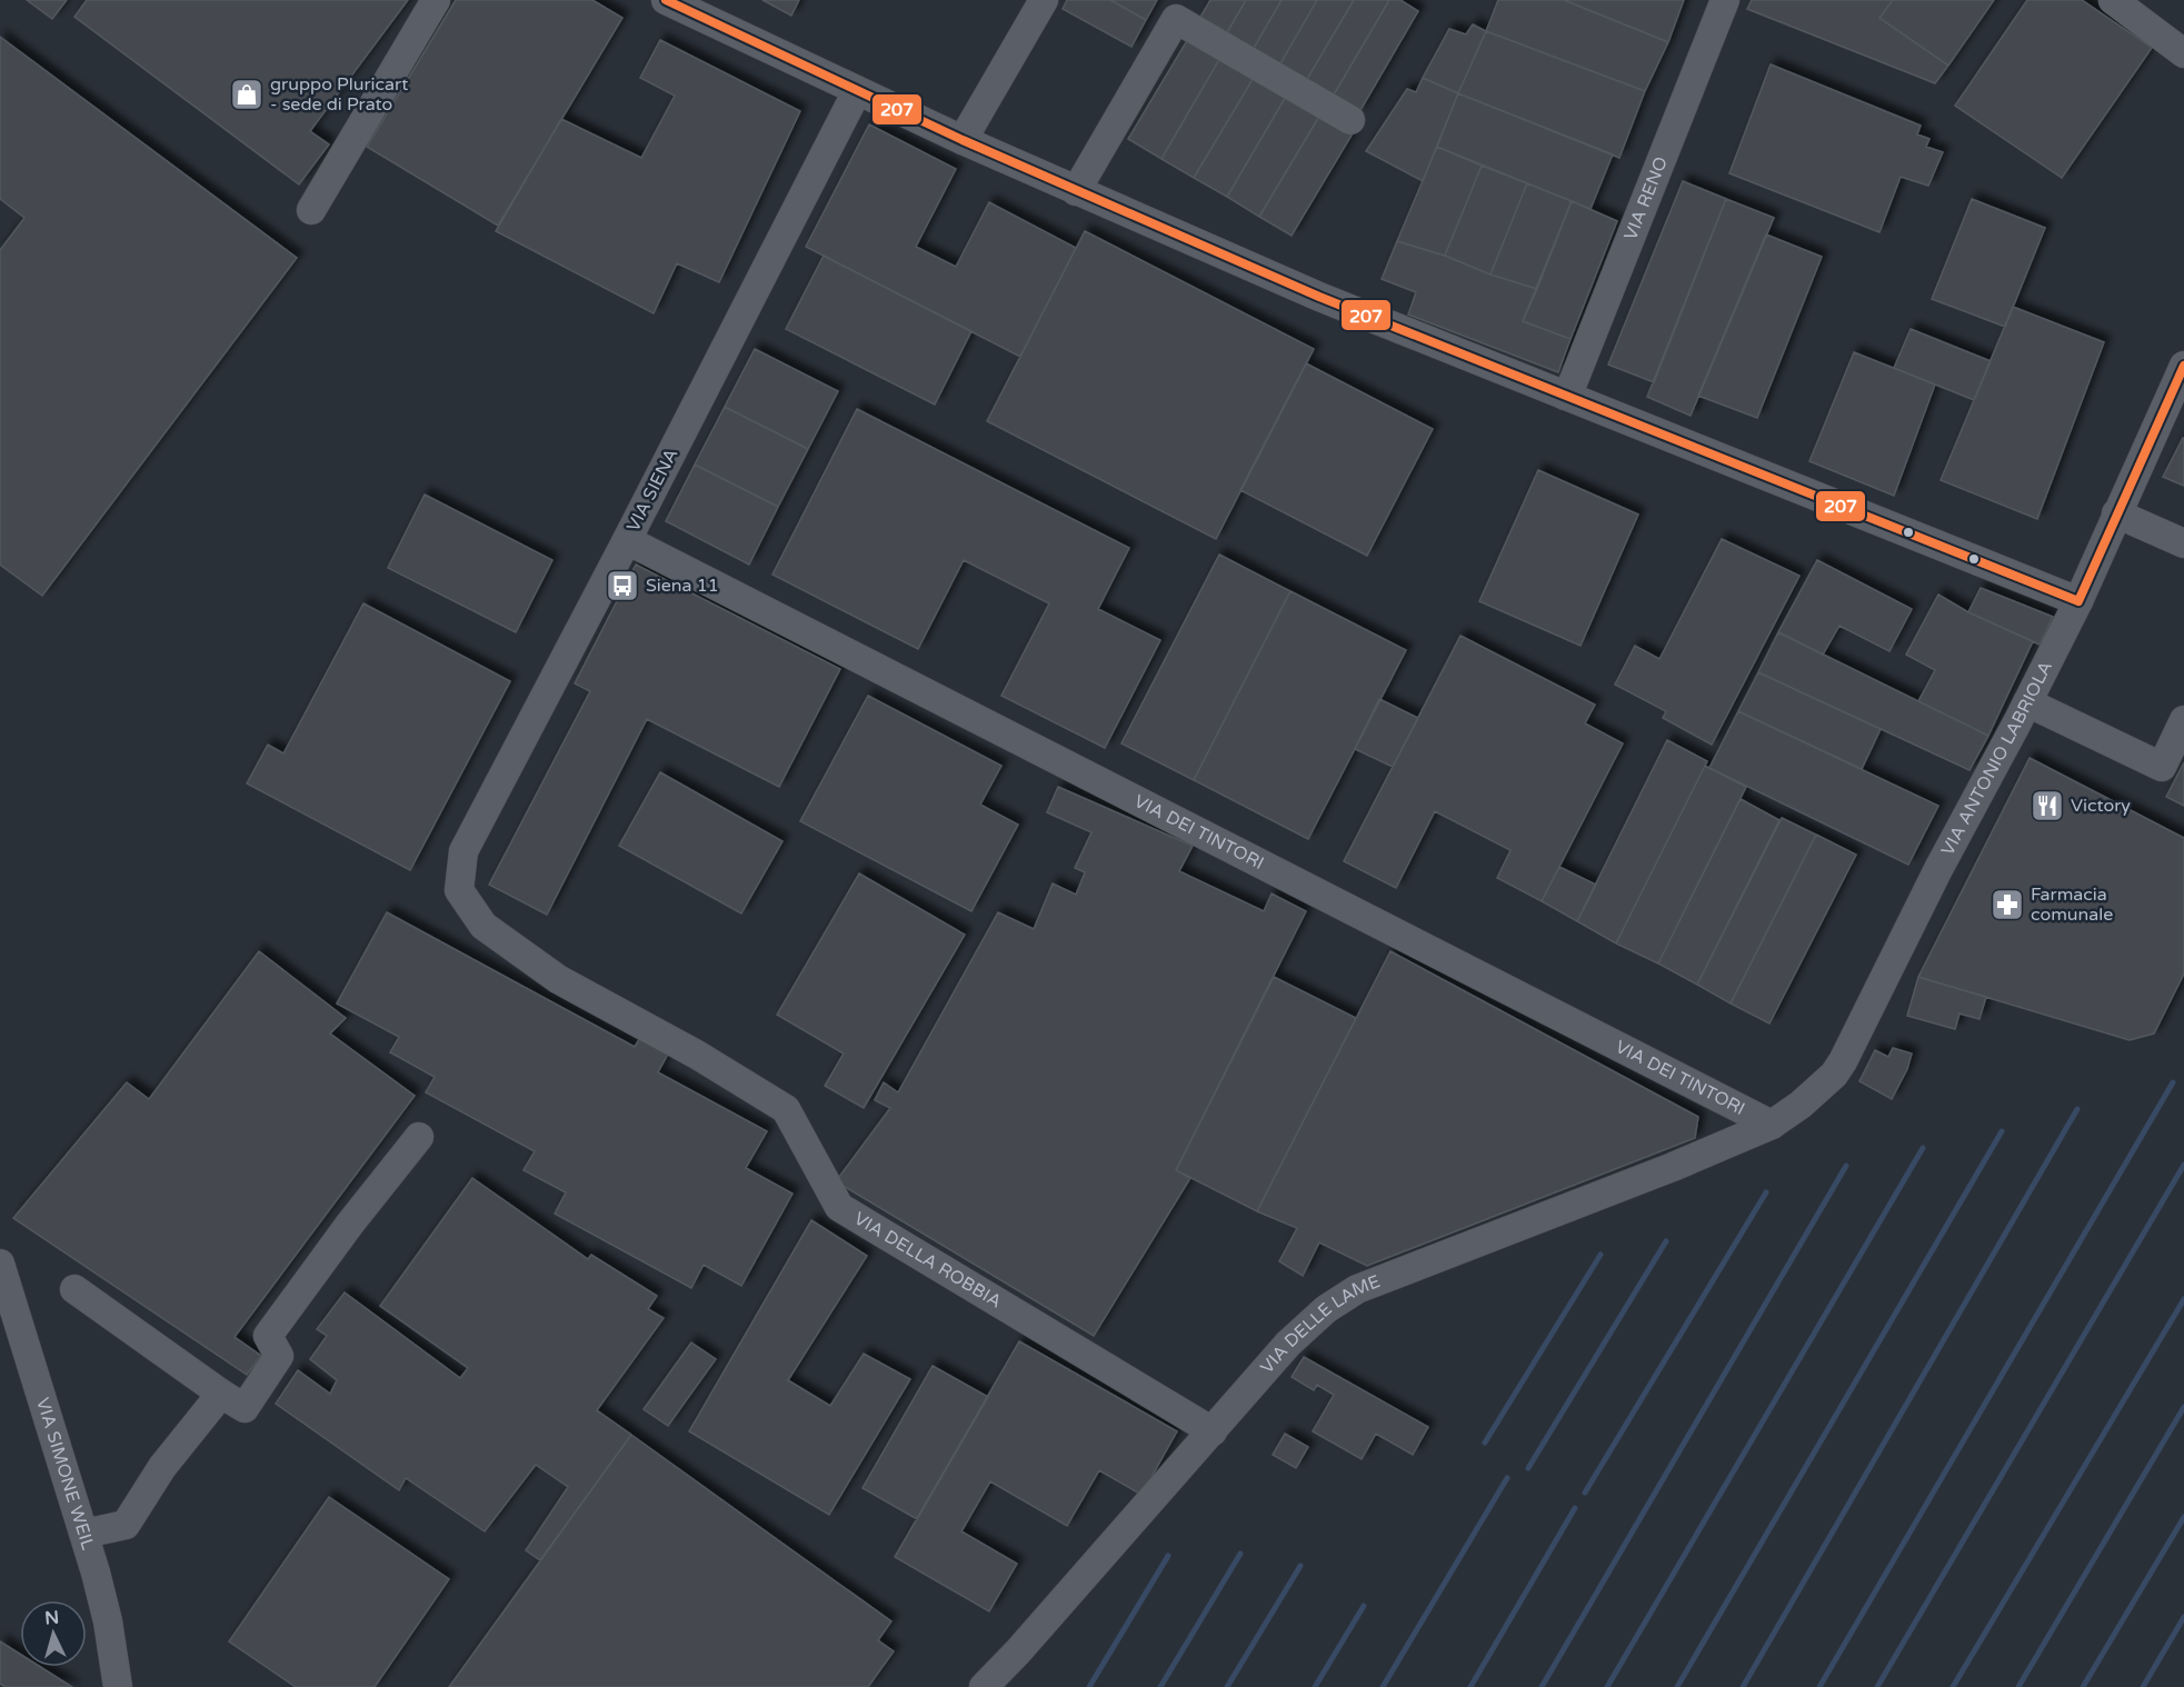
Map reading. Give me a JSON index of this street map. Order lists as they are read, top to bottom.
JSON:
{
  "streets": {
    "street": [
      "VIA RENO",
      "VIA SIENA",
      "VIA ANTONIO LABRIOLA",
      "VIA DEI TINTORI",
      "VIA DELLA ROBBIA",
      "VIA DELLE LAME",
      "VIA SIMONE WEIL"
    ]
  },
  "crossings": [
    ["VIA SIENA", "VIA DEI TINTORI"],
    ["VIA SIENA", "VIA DELLA ROBBIA"],
    ["VIA ANTONIO LABRIOLA", "VIA DEI TINTORI"],
    ["VIA ANTONIO LABRIOLA", "VIA DELLE LAME"],
    ["VIA DEI TINTORI", "VIA DELLE LAME"],
    ["VIA DELLA ROBBIA", "VIA DELLE LAME"]
  ],
  "places": {
    "shop": ["gruppo Pluricart - sede di Prato"],
    "bus stop": ["Siena 11"],
    "restaurant": ["Victory"],
    "pharmacy": ["Farmacia comunale"]
  },
  "lines": ["transit line 207"],
  "north": "top"
}
